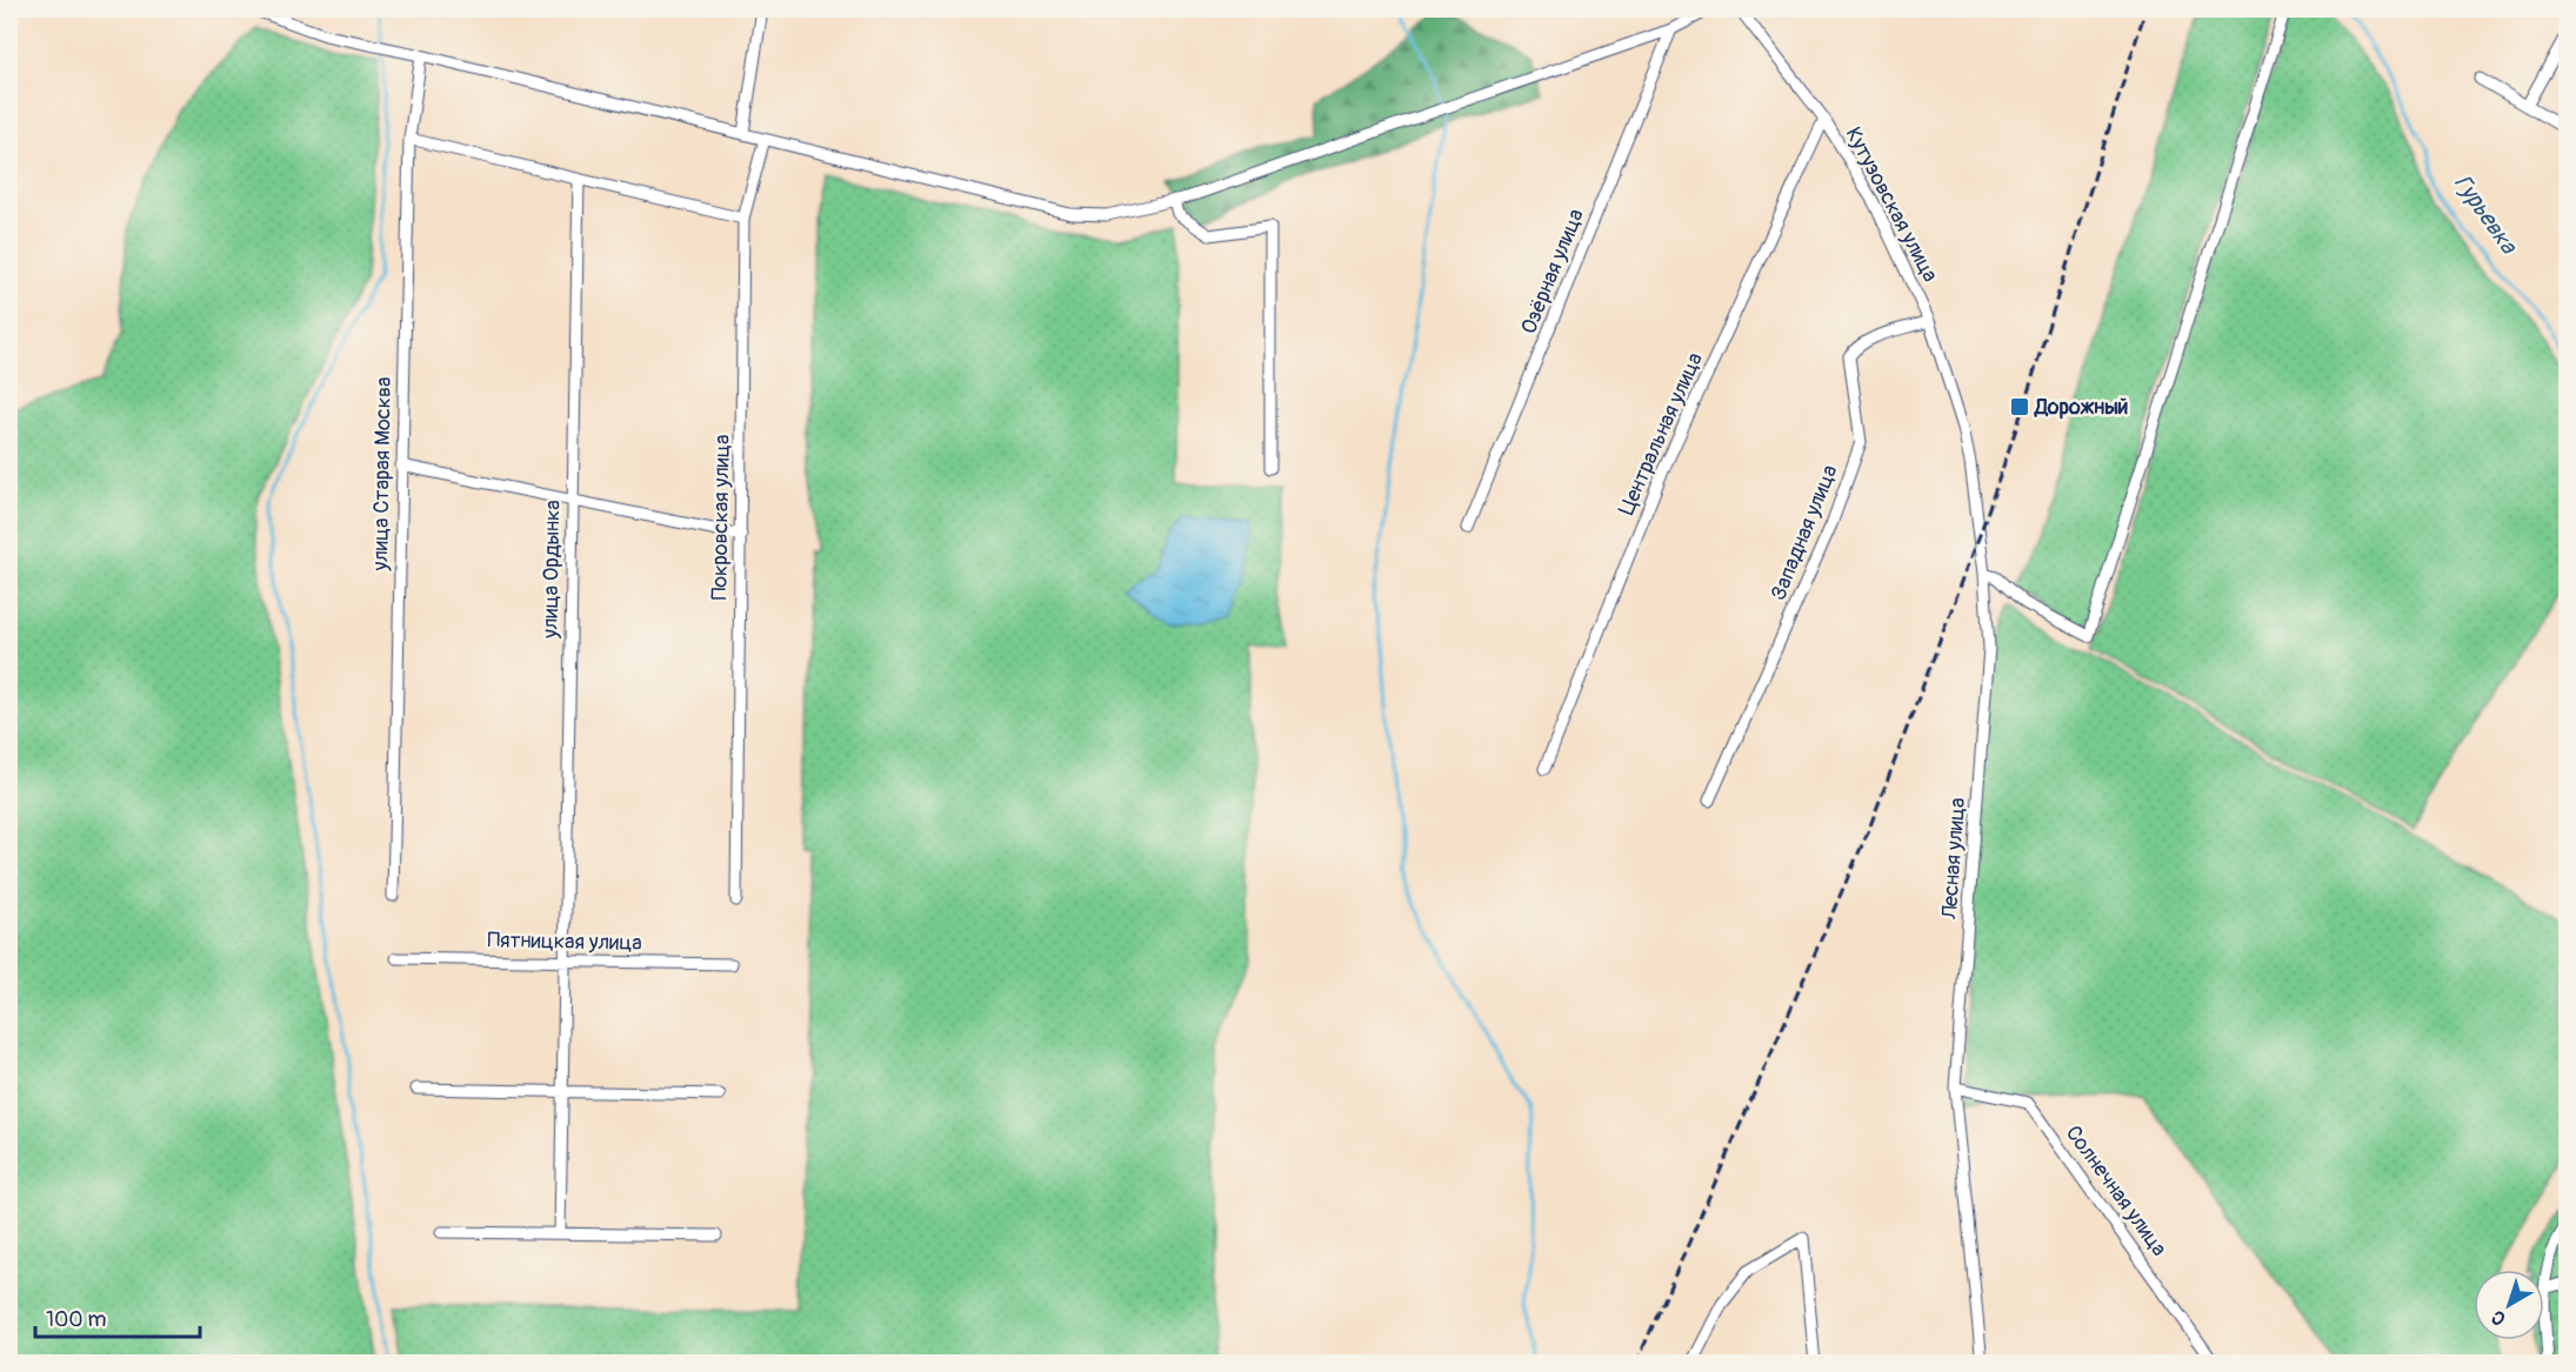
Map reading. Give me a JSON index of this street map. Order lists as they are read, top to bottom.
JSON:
{
  "streets": {
    "street": [
      "Кутузовская улица",
      "Озёрная улица",
      "Центральная улица",
      "улица Старая Москва",
      "Покровская улица",
      "Западная улица",
      "улица Ордынка",
      "Лесная улица",
      "Пятницкая улица",
      "Солнечная улица"
    ]
  },
  "crossings": [
    ["Кутузовская улица", "Центральная улица"],
    ["Кутузовская улица", "Западная улица"],
    ["Кутузовская улица", "Лесная улица"],
    ["улица Ордынка", "Пятницкая улица"],
    ["Лесная улица", "Солнечная улица"]
  ],
  "water": ["Гурьевка"],
  "places": {
    "transit": ["Дорожный"]
  },
  "scale_bar": "100 m",
  "north": "bottom left"
}
